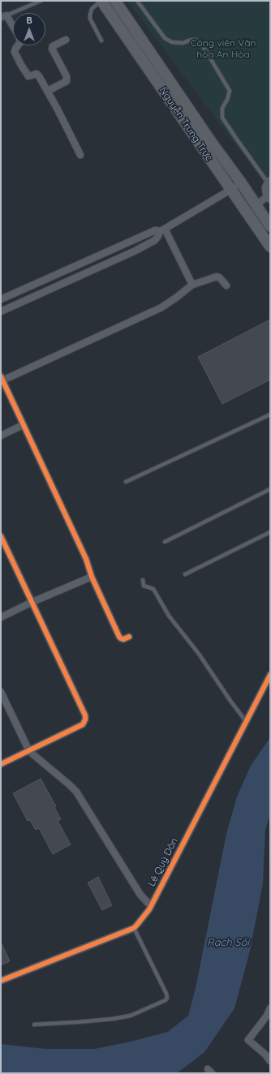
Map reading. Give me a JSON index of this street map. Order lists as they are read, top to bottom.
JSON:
{
  "streets": {
    "main road": ["Nguyễn Trung Trực"],
    "street": ["Lê Quý Đôn"]
  },
  "water": ["Rạch Sỏi"],
  "parks": ["Công viên Văn hóa An Hòa"],
  "north": "top"
}
